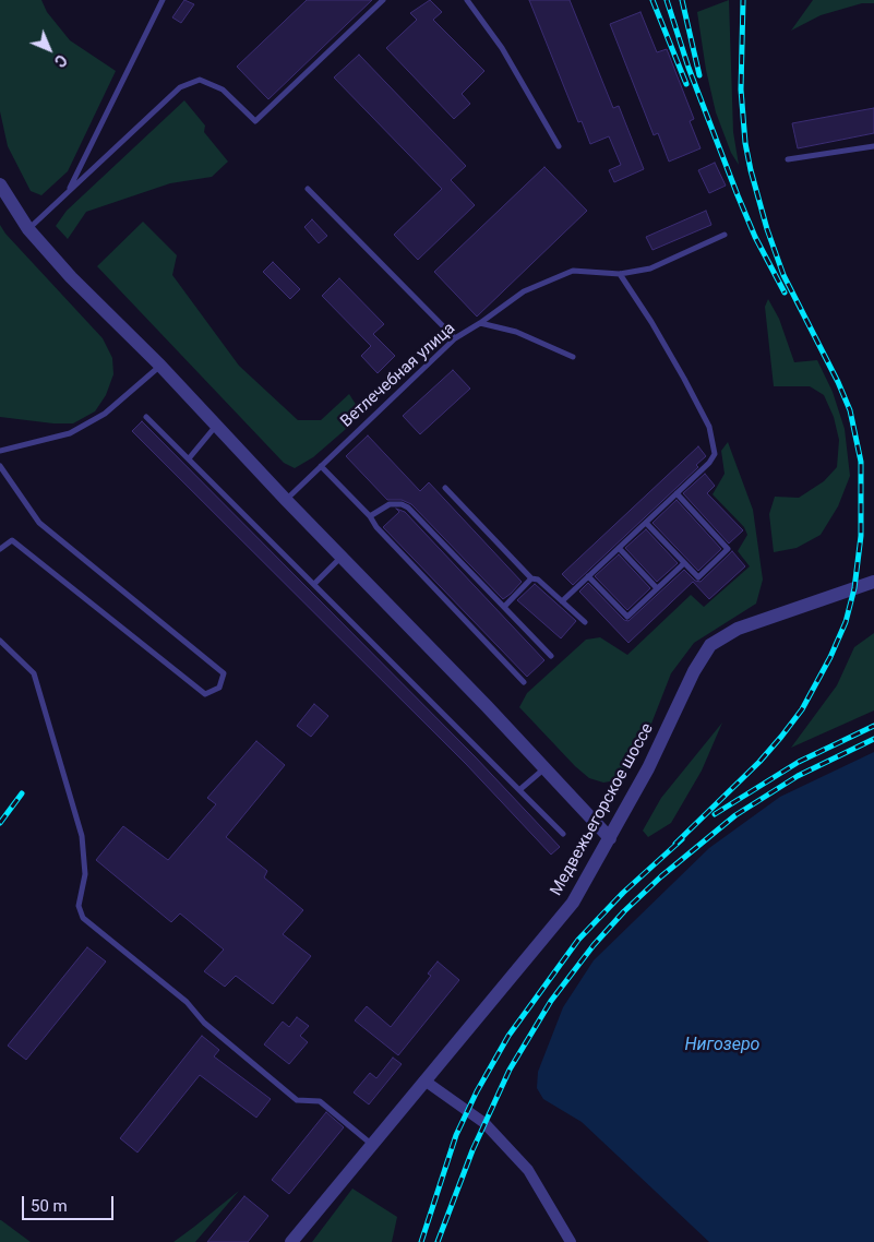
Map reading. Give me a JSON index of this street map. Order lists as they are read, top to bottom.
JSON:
{
  "streets": {
    "street": ["Медвежьегорское шоссе"],
    "lane": ["Ветлечебная улица"]
  },
  "water": ["Нигозеро"],
  "scale_bar": "50 m",
  "north": "bottom right"
}
